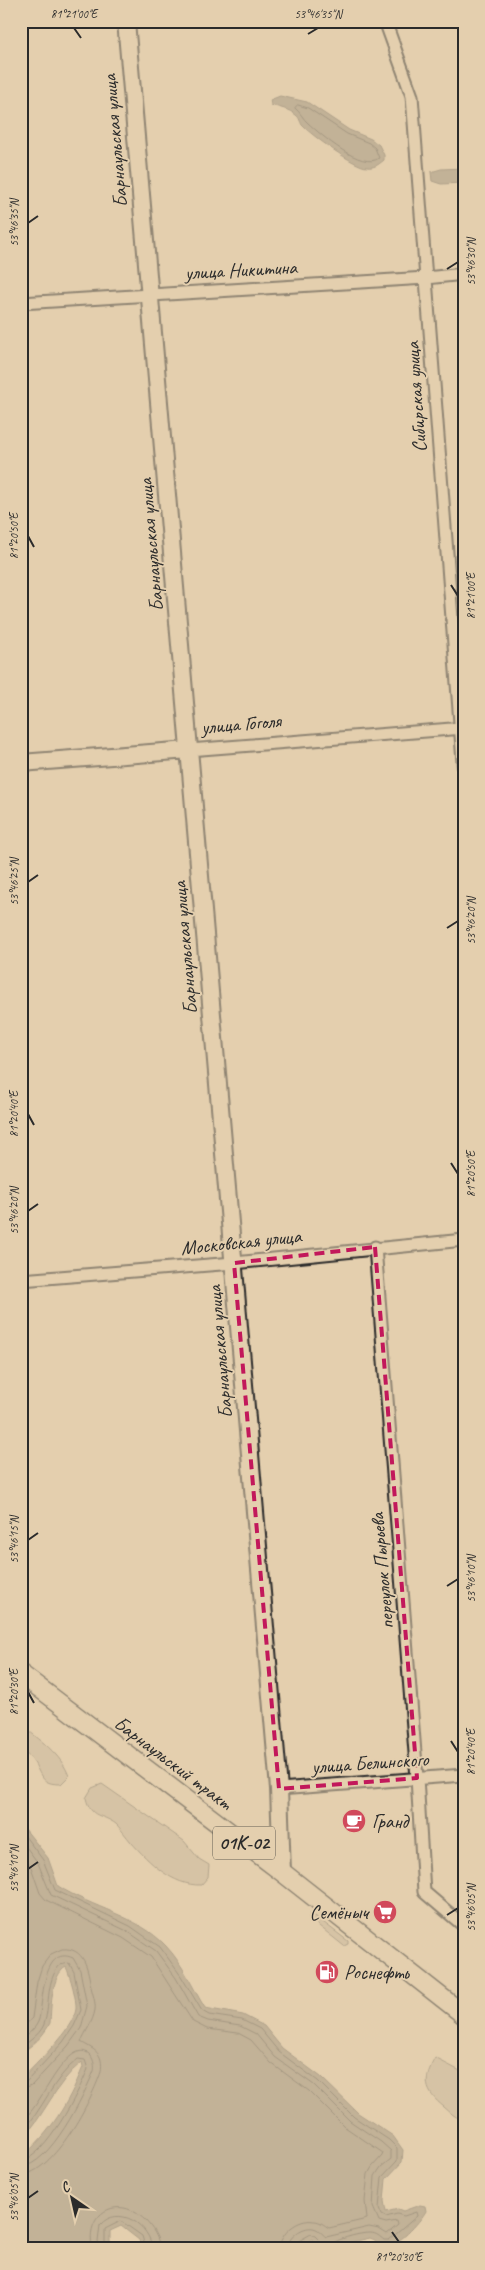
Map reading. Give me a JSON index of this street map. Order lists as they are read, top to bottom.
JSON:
{
  "streets": {
    "main road": ["Барнаульский тракт", "01К-02"],
    "street": [
      "Барнаульская улица",
      "улица Никитина",
      "Сибирская улица",
      "улица Гоголя",
      "Московская улица",
      "переулок Пырьева",
      "улица Белинского"
    ]
  },
  "crossings": [
    ["Барнаульская улица", "улица Никитина"],
    ["Барнаульская улица", "улица Гоголя"],
    ["Барнаульская улица", "Московская улица"],
    ["Барнаульская улица", "Барнаульский тракт"],
    ["Барнаульская улица", "улица Белинского"],
    ["улица Никитина", "Сибирская улица"],
    ["Сибирская улица", "улица Гоголя"],
    ["Московская улица", "переулок Пырьева"],
    ["переулок Пырьева", "улица Белинского"]
  ],
  "places": {
    "cafe": ["Гранд"],
    "supermarket": ["Семёныч"],
    "fuel station": ["Роснефть"]
  },
  "north": "top left",
  "coordinates": [
    "81°21'00\"E",
    "53°46'35\"N",
    "53°46'30\"N",
    "81°20'50\"E",
    "53°46'25\"N",
    "53°46'20\"N",
    "81°20'40\"E",
    "53°46'15\"N",
    "53°46'10\"N",
    "81°20'30\"E",
    "53°46'05\"N"
  ]
}
